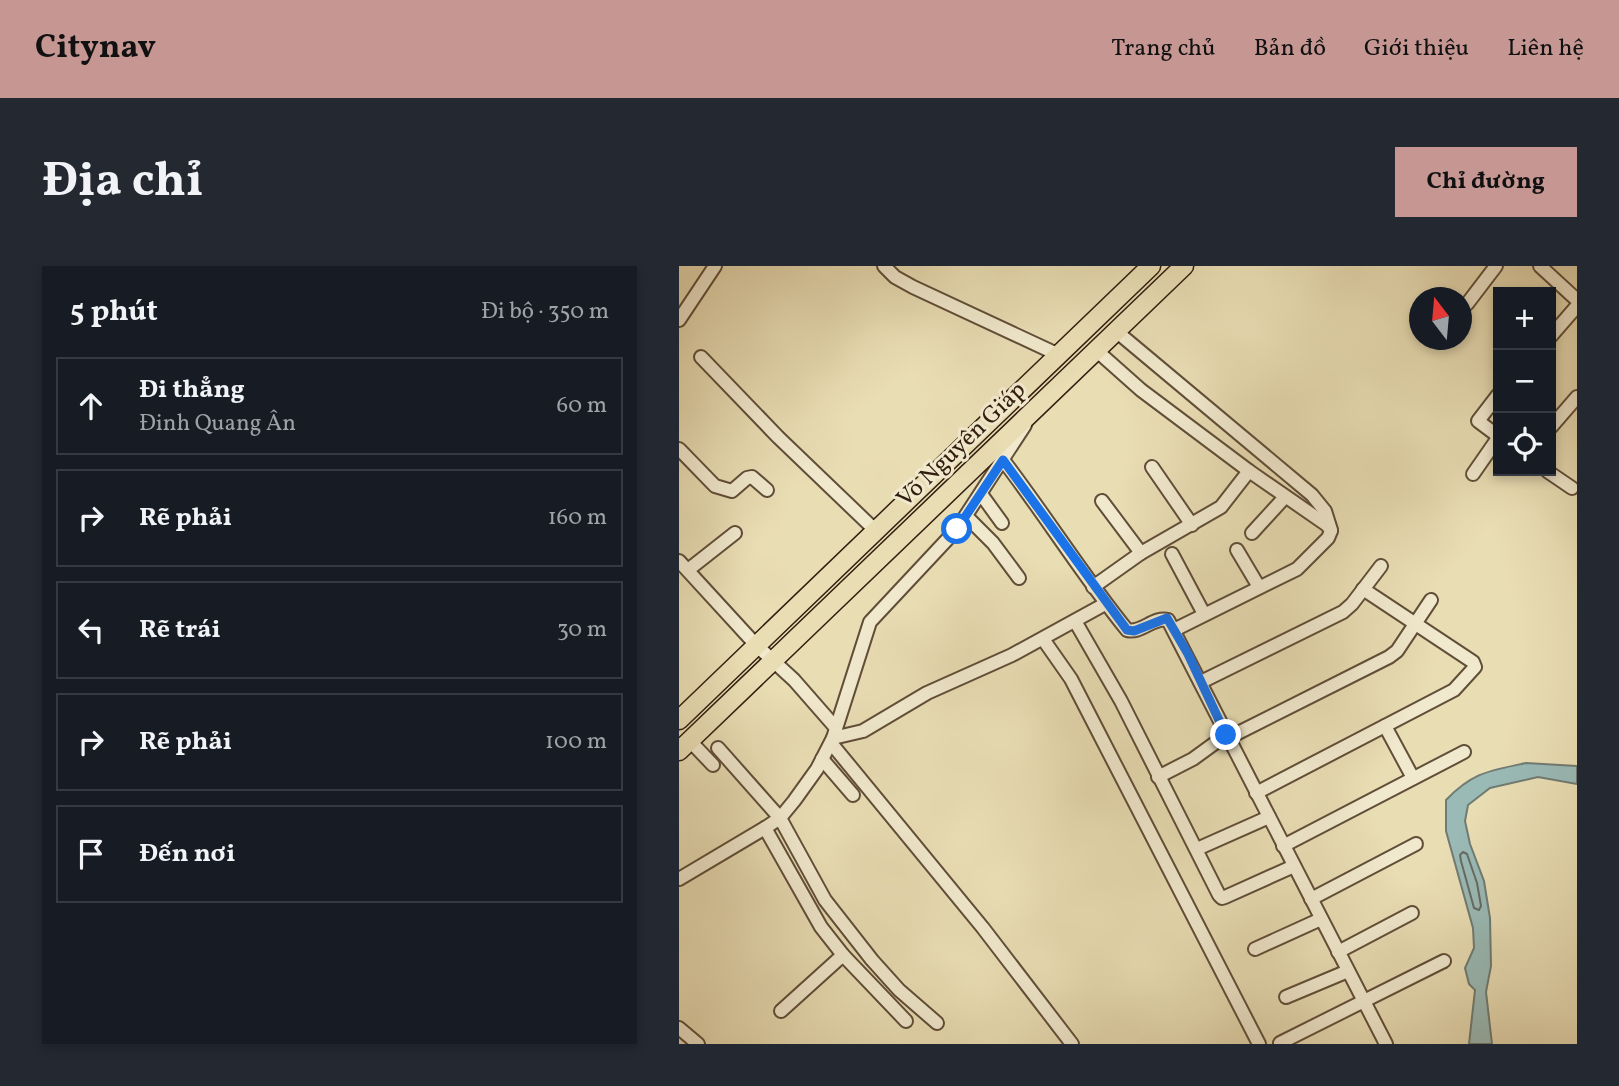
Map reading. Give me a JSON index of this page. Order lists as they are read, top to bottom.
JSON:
{
  "streets": {
    "highway": ["Võ Nguyên Giáp"]
  },
  "north": "top",
  "page": {
    "header": "Citynav",
    "nav": [
      "Trang chủ",
      "Bản đồ",
      "Giới thiệu",
      "Liên hệ"
    ],
    "buttons": "Chỉ đường",
    "title": "Địa chỉ",
    "heading": ["5 phút", "Đi bộ · 350 m"],
    "map_buttons": ["+", "−"],
    "list": [
      ["Đi thẳng", "Đinh Quang Ân", "60 m"],
      ["Rẽ phải", "160 m"],
      ["Rẽ trái", "30 m"],
      ["Rẽ phải", "100 m"],
      "Đến nơi"
    ]
  }
}
